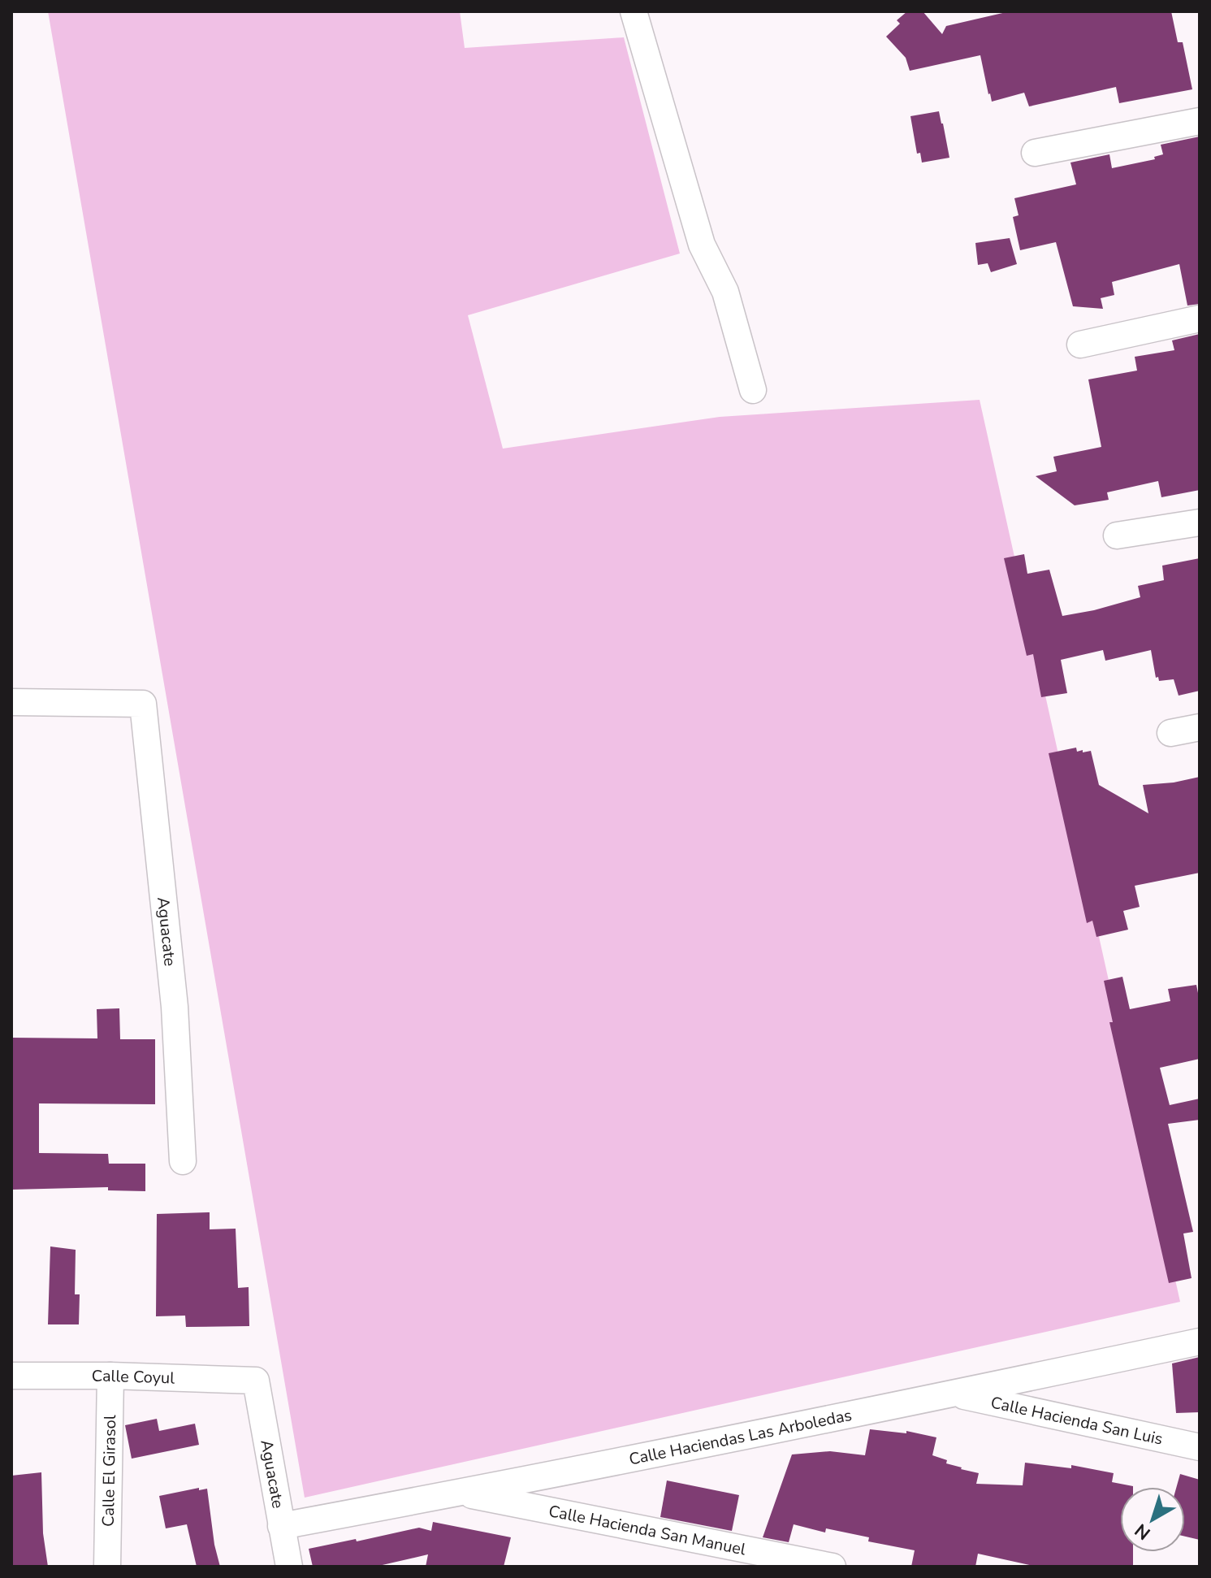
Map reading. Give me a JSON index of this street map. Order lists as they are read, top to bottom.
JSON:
{
  "streets": {
    "street": [
      "Aguacate",
      "Calle Coyul",
      "Calle Hacienda San Luis",
      "Calle Haciendas Las Arboledas",
      "Calle El Girasol",
      "Calle Hacienda San Manuel"
    ]
  },
  "crossings": [
    ["Aguacate", "Calle Coyul"],
    ["Aguacate", "Calle Haciendas Las Arboledas"],
    ["Calle Coyul", "Calle El Girasol"],
    ["Calle Hacienda San Luis", "Calle Haciendas Las Arboledas"],
    ["Calle Haciendas Las Arboledas", "Calle Hacienda San Manuel"]
  ],
  "north": "bottom left"
}
